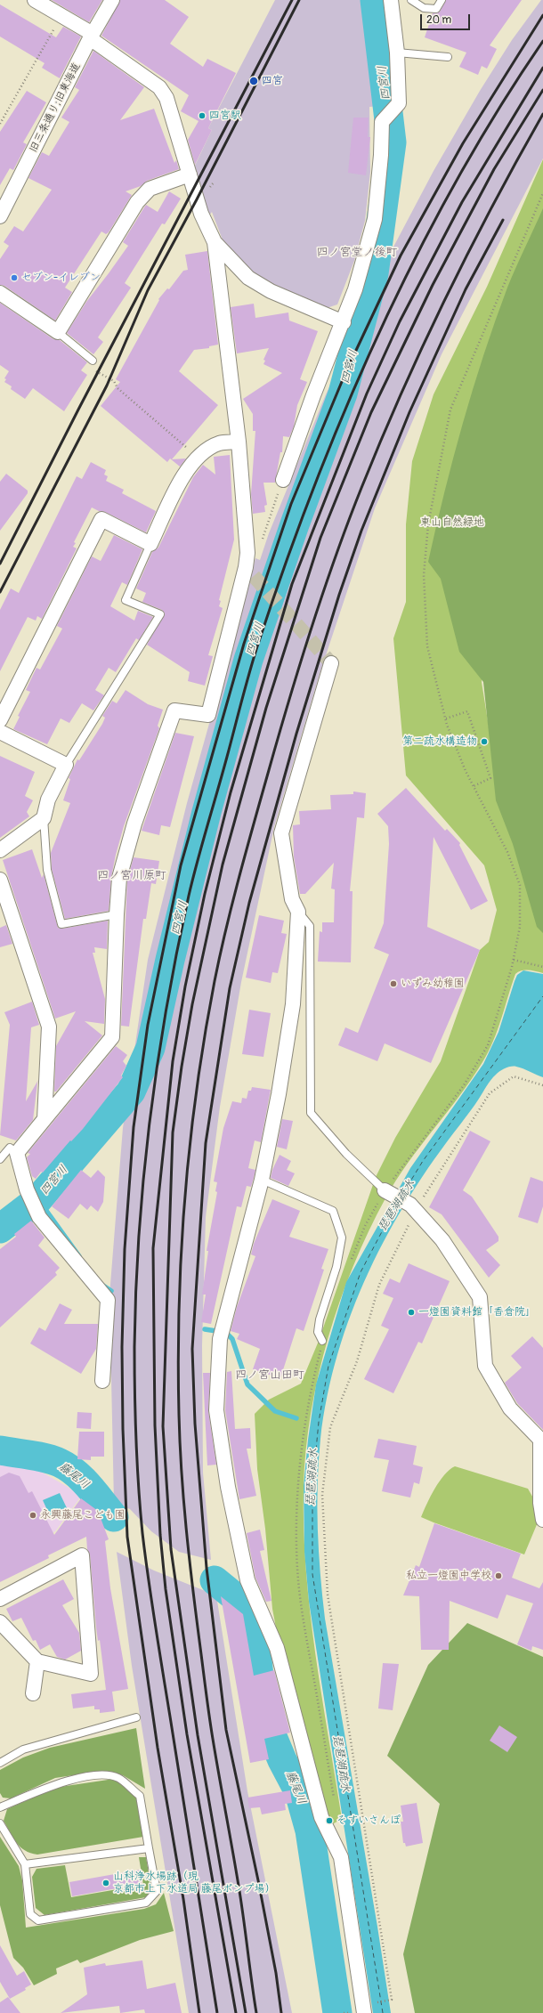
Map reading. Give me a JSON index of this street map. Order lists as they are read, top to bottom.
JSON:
{
  "streets": {
    "street": ["旧三条通り;旧東海道"]
  },
  "districts": ["四ノ宮堂ノ後町", "四ノ宮川原町", "四ノ宮山田町"],
  "water": ["四宮川", "琵琶湖疏水", "藤尾川"],
  "parks": ["東山自然緑地"],
  "places": [
    "四宮",
    "四宮駅",
    "セブン-イレブン",
    "第二疏水構造物",
    "いずみ幼稚園",
    "一燈園資料館「香倉院」",
    "永興藤尾こども園",
    "私立一燈園中学校",
    "そすいさんぽ",
    "山科浄水場跡（現 京都市上下水道局 藤尾ポンプ場）"
  ],
  "scale_bar": "20 m"
}
